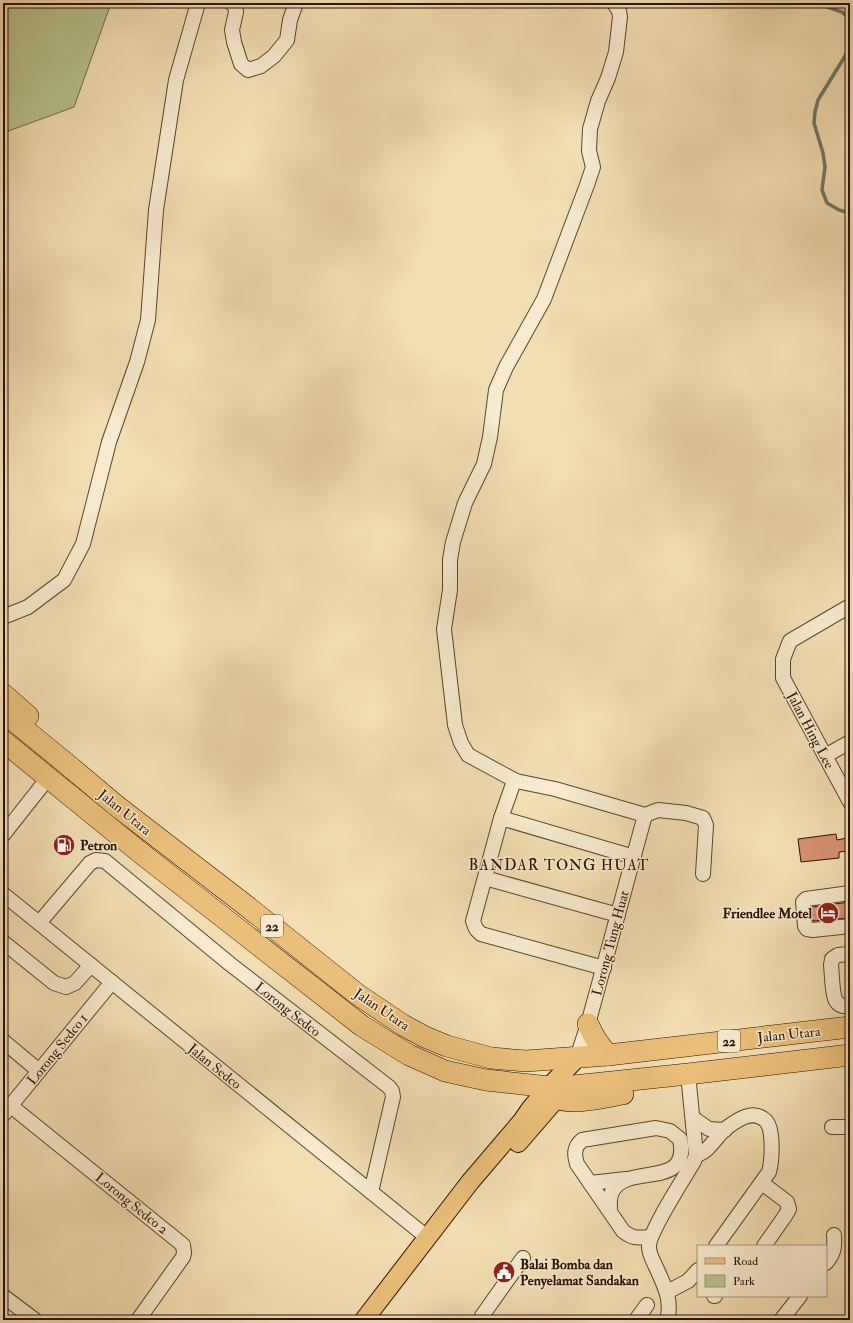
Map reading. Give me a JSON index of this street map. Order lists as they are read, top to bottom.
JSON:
{
  "streets": {
    "highway": ["Jalan Utara", "22"],
    "street": [
      "Jalan Hing Lee",
      "Lorong Tung Huat",
      "Lorong Sedco",
      "Lorong Sedco 1",
      "Jalan Sedco",
      "Lorong Sedco 2"
    ]
  },
  "crossings": [
    ["Jalan Utara", "Lorong Tung Huat"],
    ["Lorong Sedco", "Jalan Sedco"],
    ["Lorong Sedco 1", "Jalan Sedco"],
    ["Lorong Sedco 1", "Lorong Sedco 2"]
  ],
  "districts": ["BANDAR TONG HUAT"],
  "places": {
    "fuel station": ["Petron"],
    "hotel": ["Friendlee Motel"],
    "public building": ["Balai Bomba dan Penyelamat Sandakan"]
  },
  "legend": ["Road", "Park"]
}
